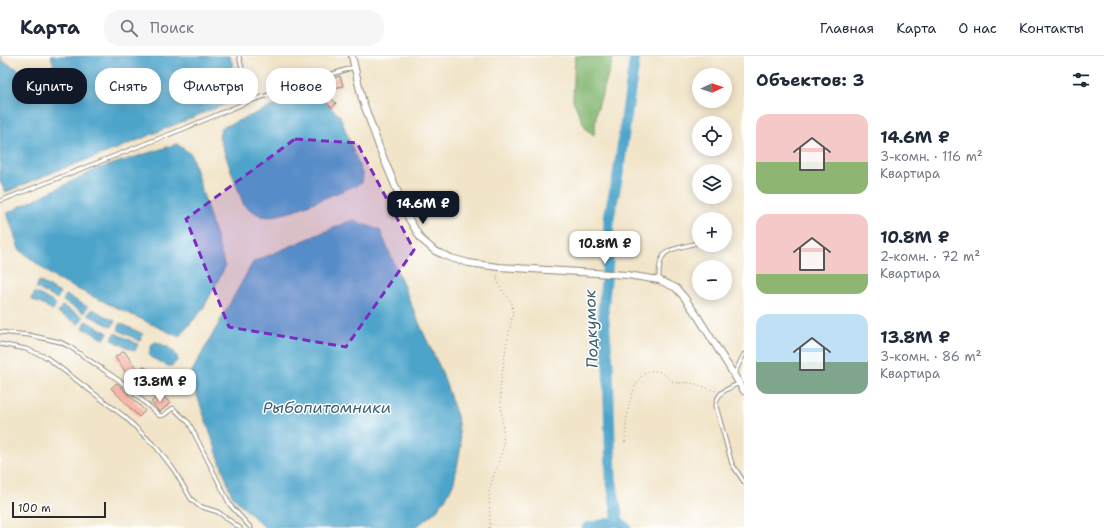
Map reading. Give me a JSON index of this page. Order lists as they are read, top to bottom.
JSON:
{
  "water": ["Подкумок", "Рыбопитомники"],
  "scale_bar": "100 m",
  "north": "right",
  "page": {
    "header": "Карта",
    "search": "Поиск",
    "nav": [
      "Главная",
      "Карта",
      "О нас",
      "Контакты"
    ],
    "heading": "Объектов: 3",
    "map_buttons": ["+", "−"],
    "chip": [
      "Купить",
      "Снять",
      "Фильтры",
      "Новое"
    ],
    "list": [
      {
        "name": "14.6M ₽",
        "note": "3-комн. · 116 m² · Квартира"
      },
      {
        "name": "10.8M ₽",
        "note": "2-комн. · 72 m² · Квартира"
      },
      {
        "name": "13.8M ₽",
        "note": "3-комн. · 86 m² · Квартира"
      }
    ],
    "price": ["14.6M ₽", "10.8M ₽", "13.8M ₽"],
    "scale": "100 m"
  }
}
